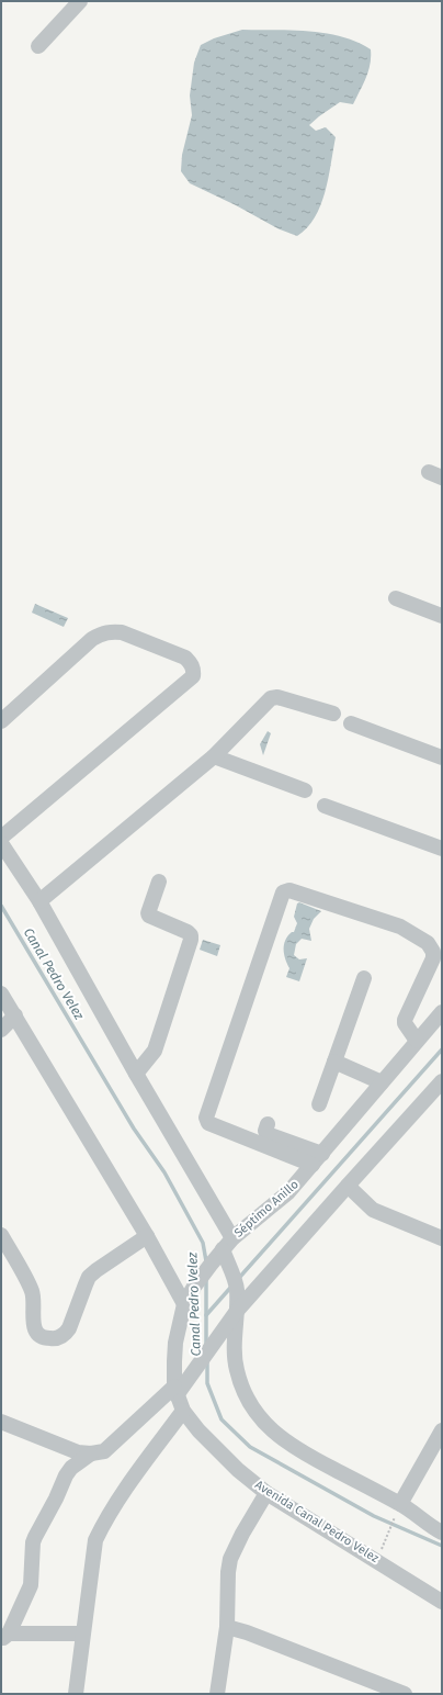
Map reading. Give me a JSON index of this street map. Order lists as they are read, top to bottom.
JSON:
{
  "streets": {
    "street": ["Séptimo Anillo", "Avenida Canal Pedro Velez"]
  },
  "crossings": [
    ["Séptimo Anillo", "Avenida Canal Pedro Velez"]
  ],
  "water": ["Canal Pedro Velez"]
}
